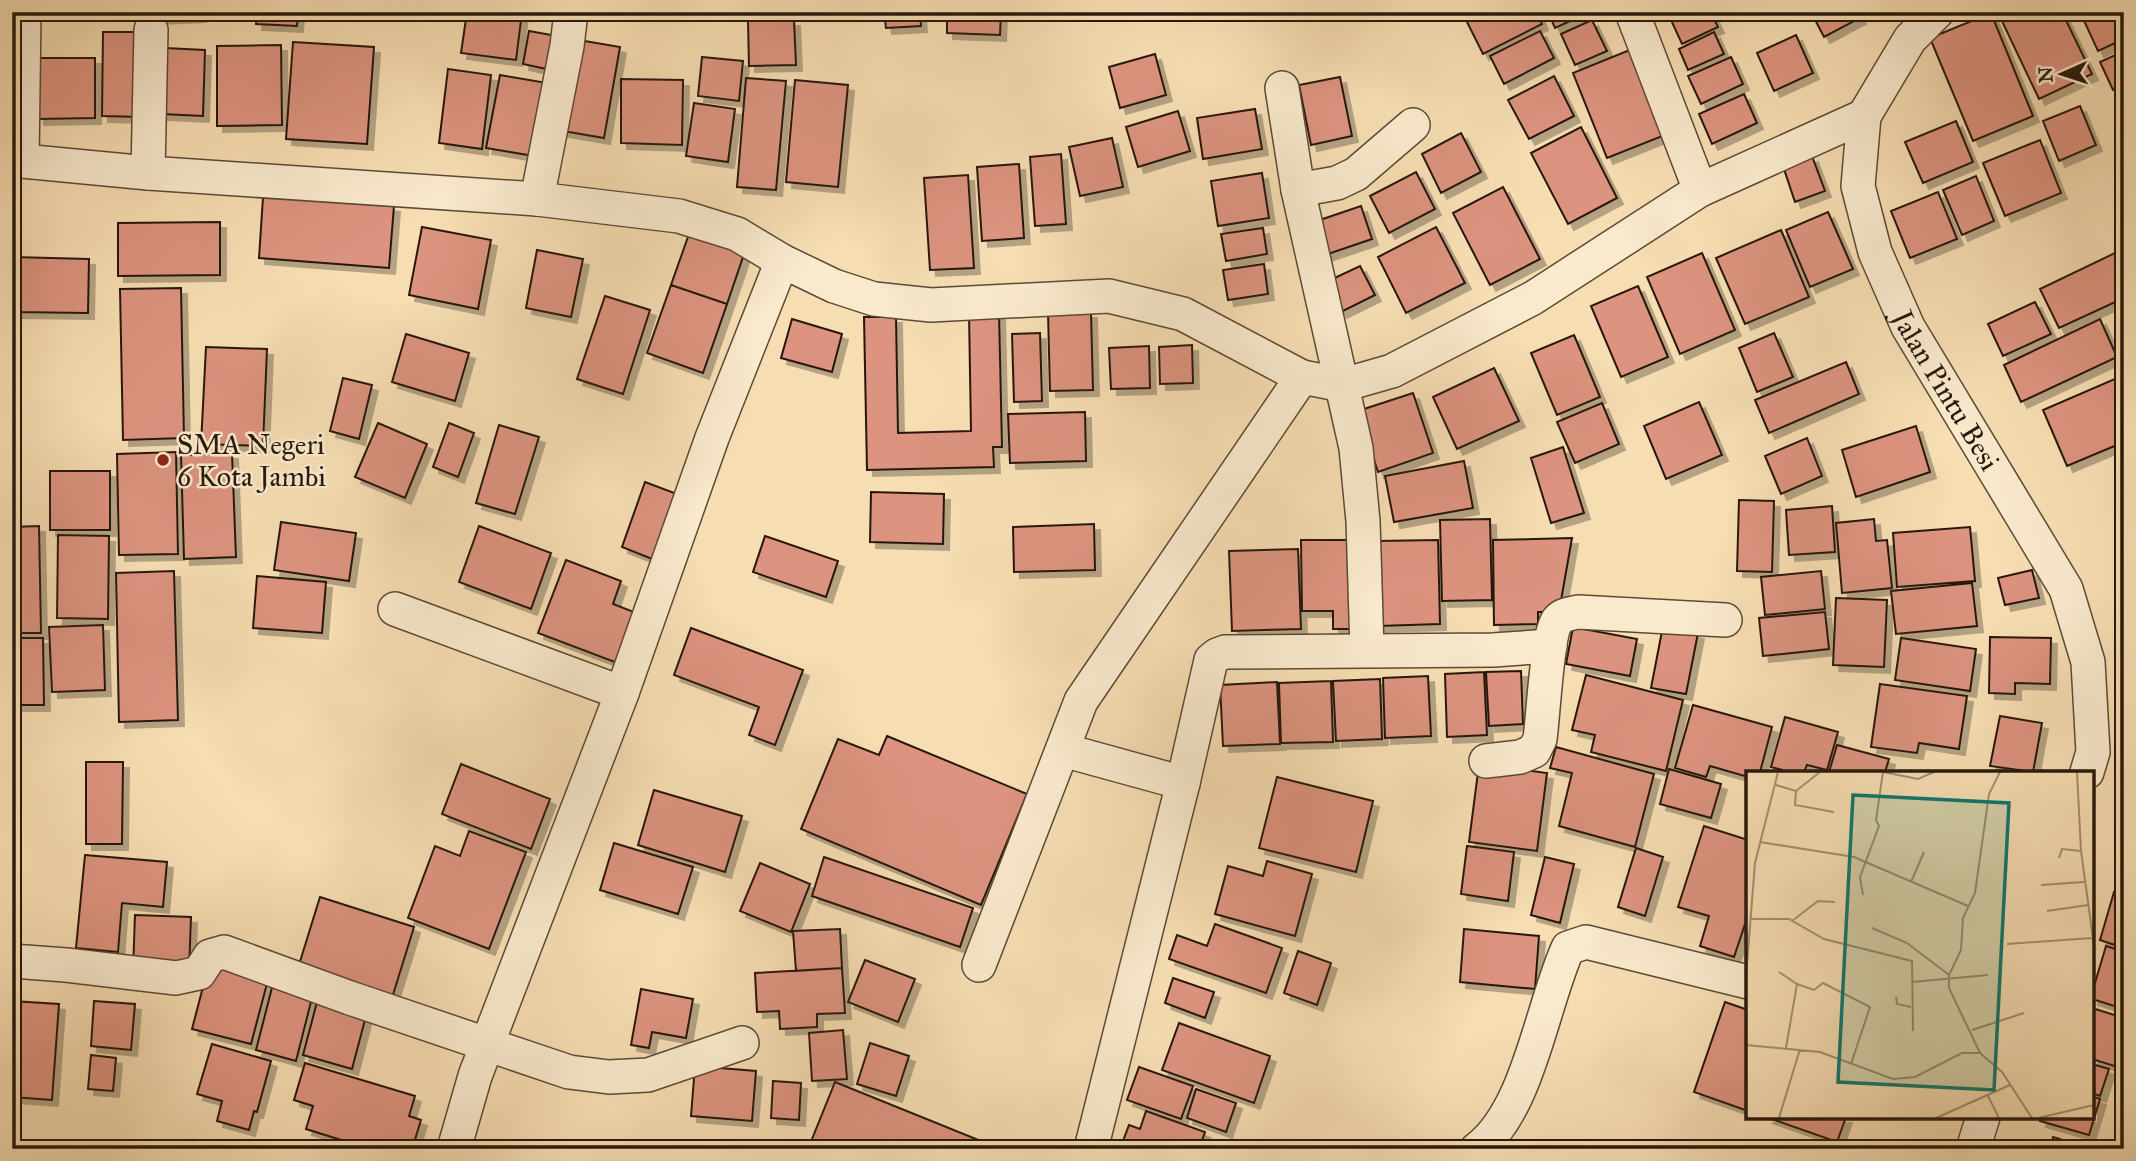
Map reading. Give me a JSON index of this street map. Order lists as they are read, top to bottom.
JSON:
{
  "streets": {
    "street": ["Jalan Pintu Besi"]
  },
  "places": ["SMA Negeri 6 Kota Jambi"],
  "north": "left"
}
